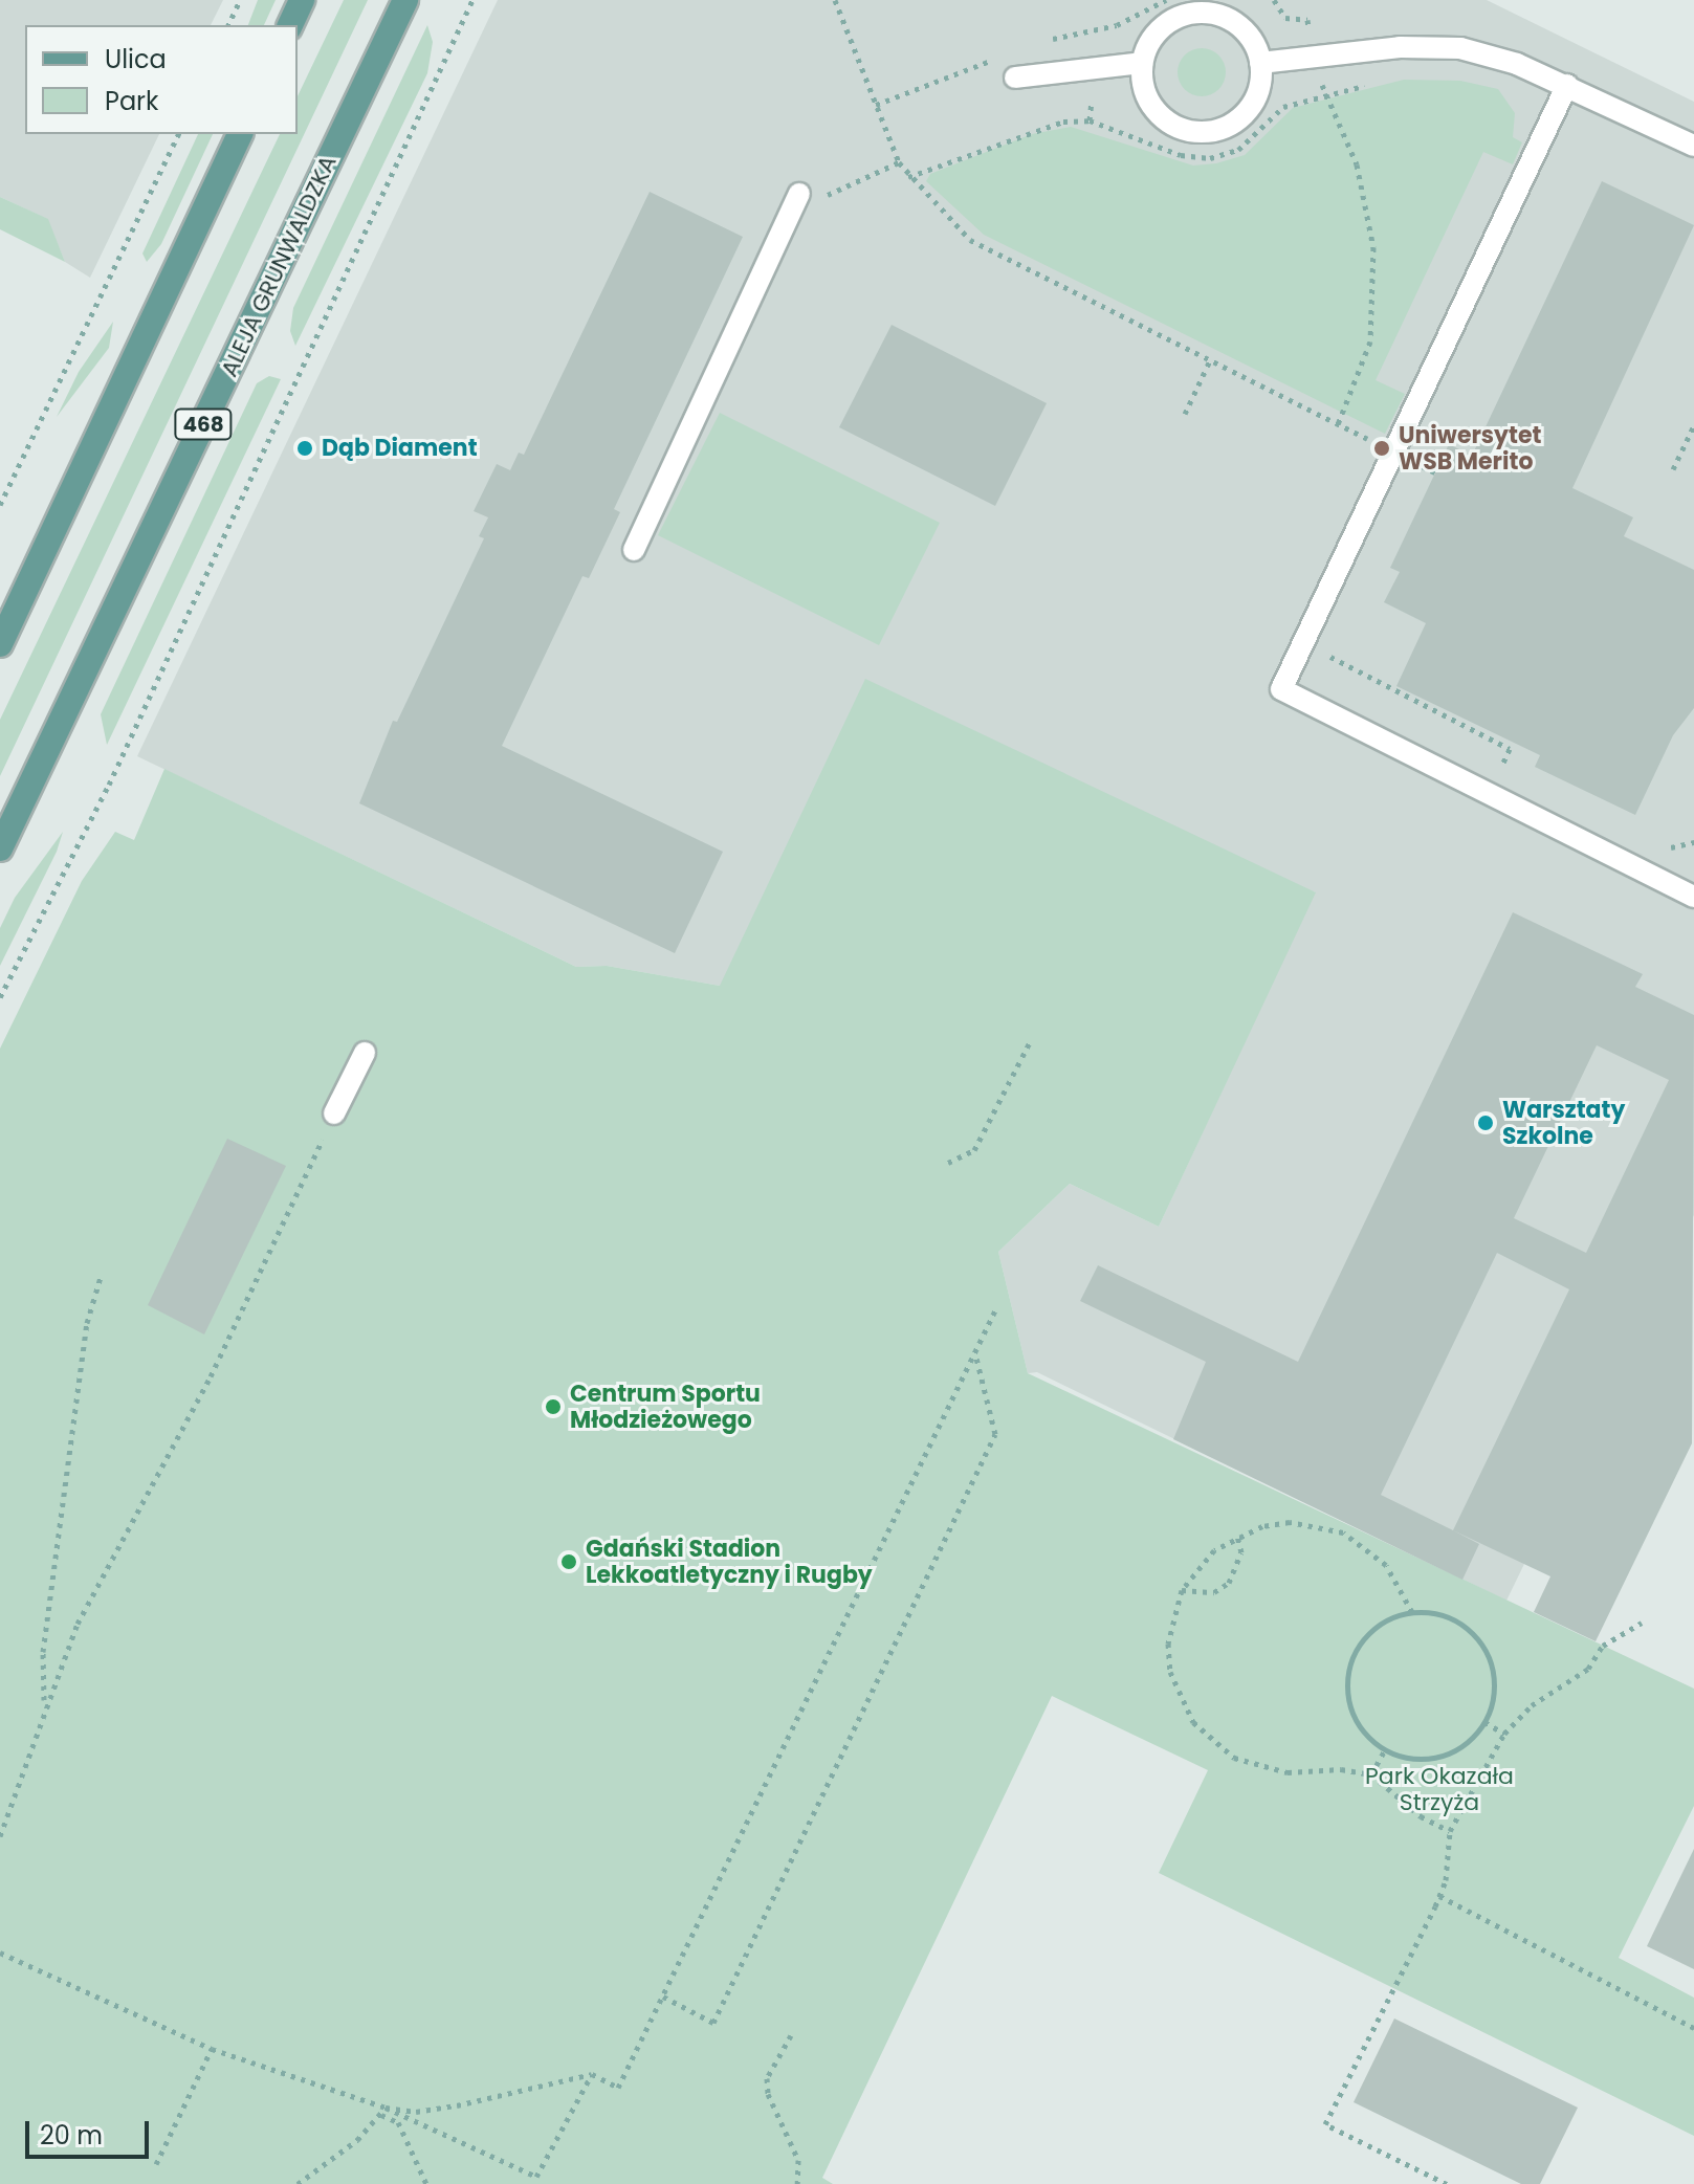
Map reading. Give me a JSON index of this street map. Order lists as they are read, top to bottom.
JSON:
{
  "streets": {
    "main road": ["ALEJA GRUNWALDZKA", "468"]
  },
  "parks": ["Park Okazała Strzyża"],
  "places": [
    "Dąb Diament",
    "Uniwersytet WSB Merito",
    "Warsztaty Szkolne",
    "Centrum Sportu Młodzieżowego",
    "Gdański Stadion Lekkoatletyczny i Rugby"
  ],
  "legend": ["Ulica", "Park"],
  "scale_bar": "20 m"
}
